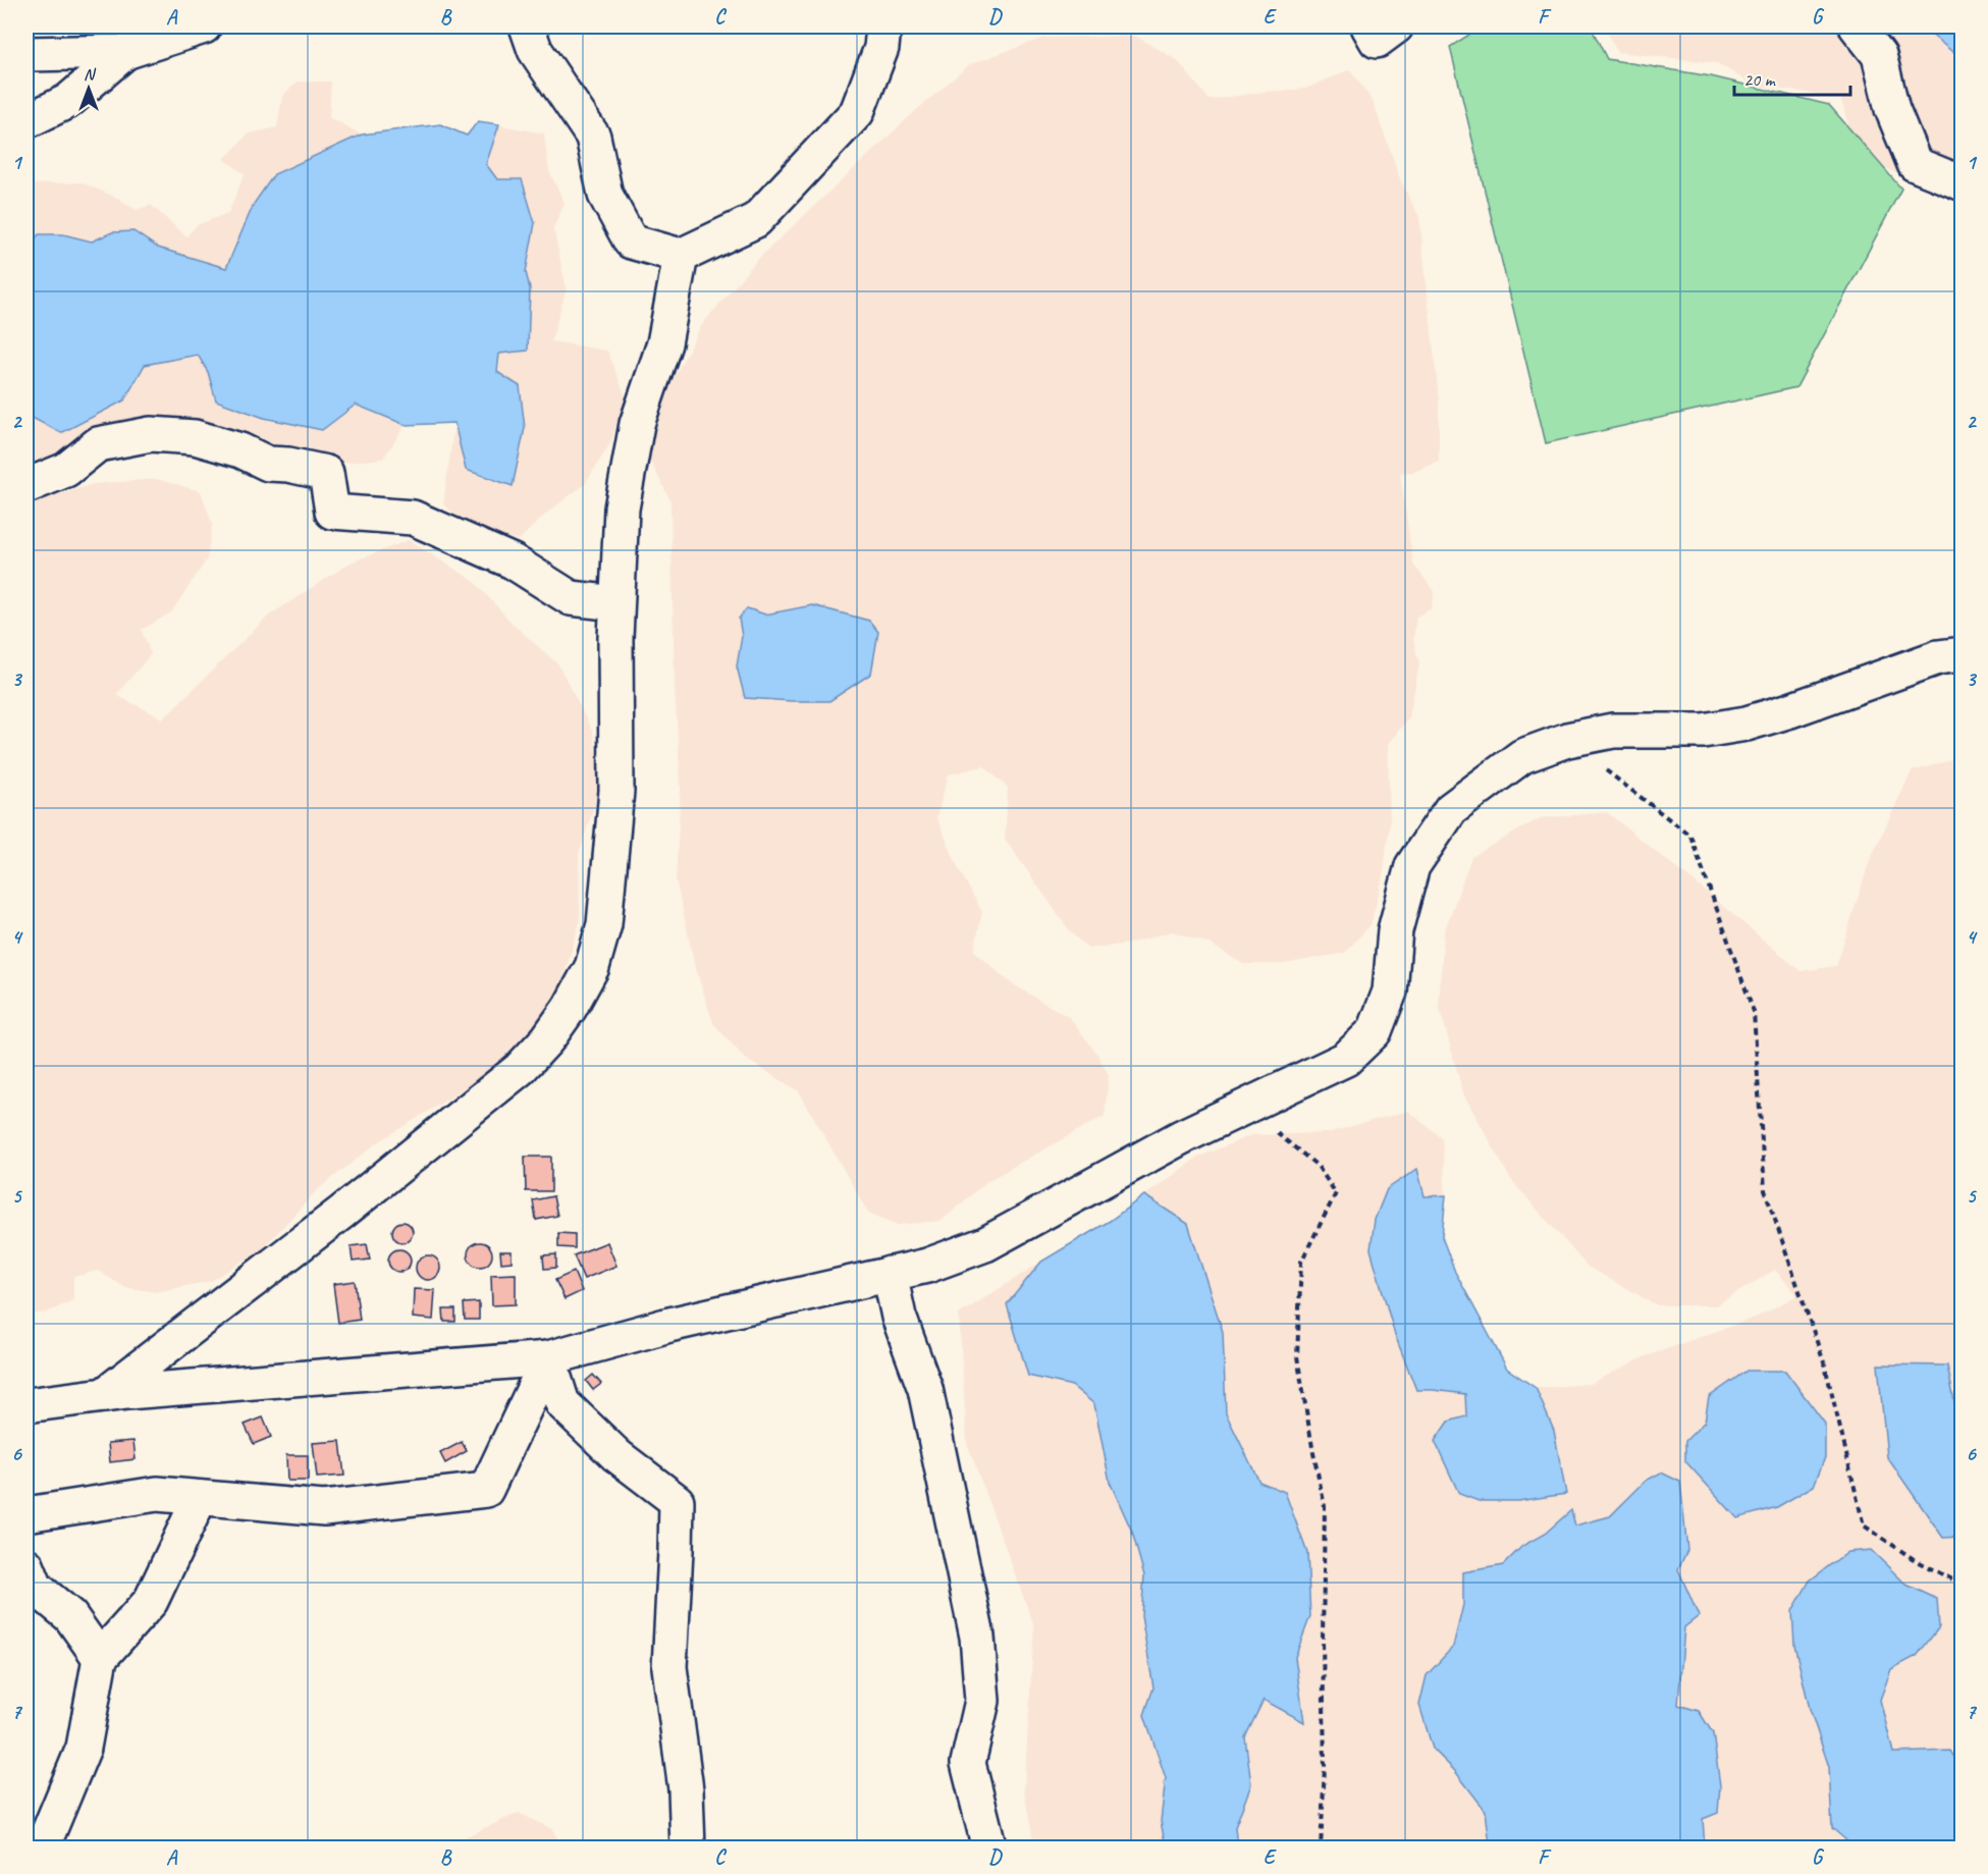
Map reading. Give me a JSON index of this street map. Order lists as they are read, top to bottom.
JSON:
{
  "scale_bar": "20 m",
  "north": "top",
  "grid": {
    "columns": [
      "A",
      "B",
      "C",
      "D",
      "E",
      "F",
      "G"
    ],
    "rows": [
      "1",
      "2",
      "3",
      "4",
      "5",
      "6",
      "7"
    ]
  }
}
